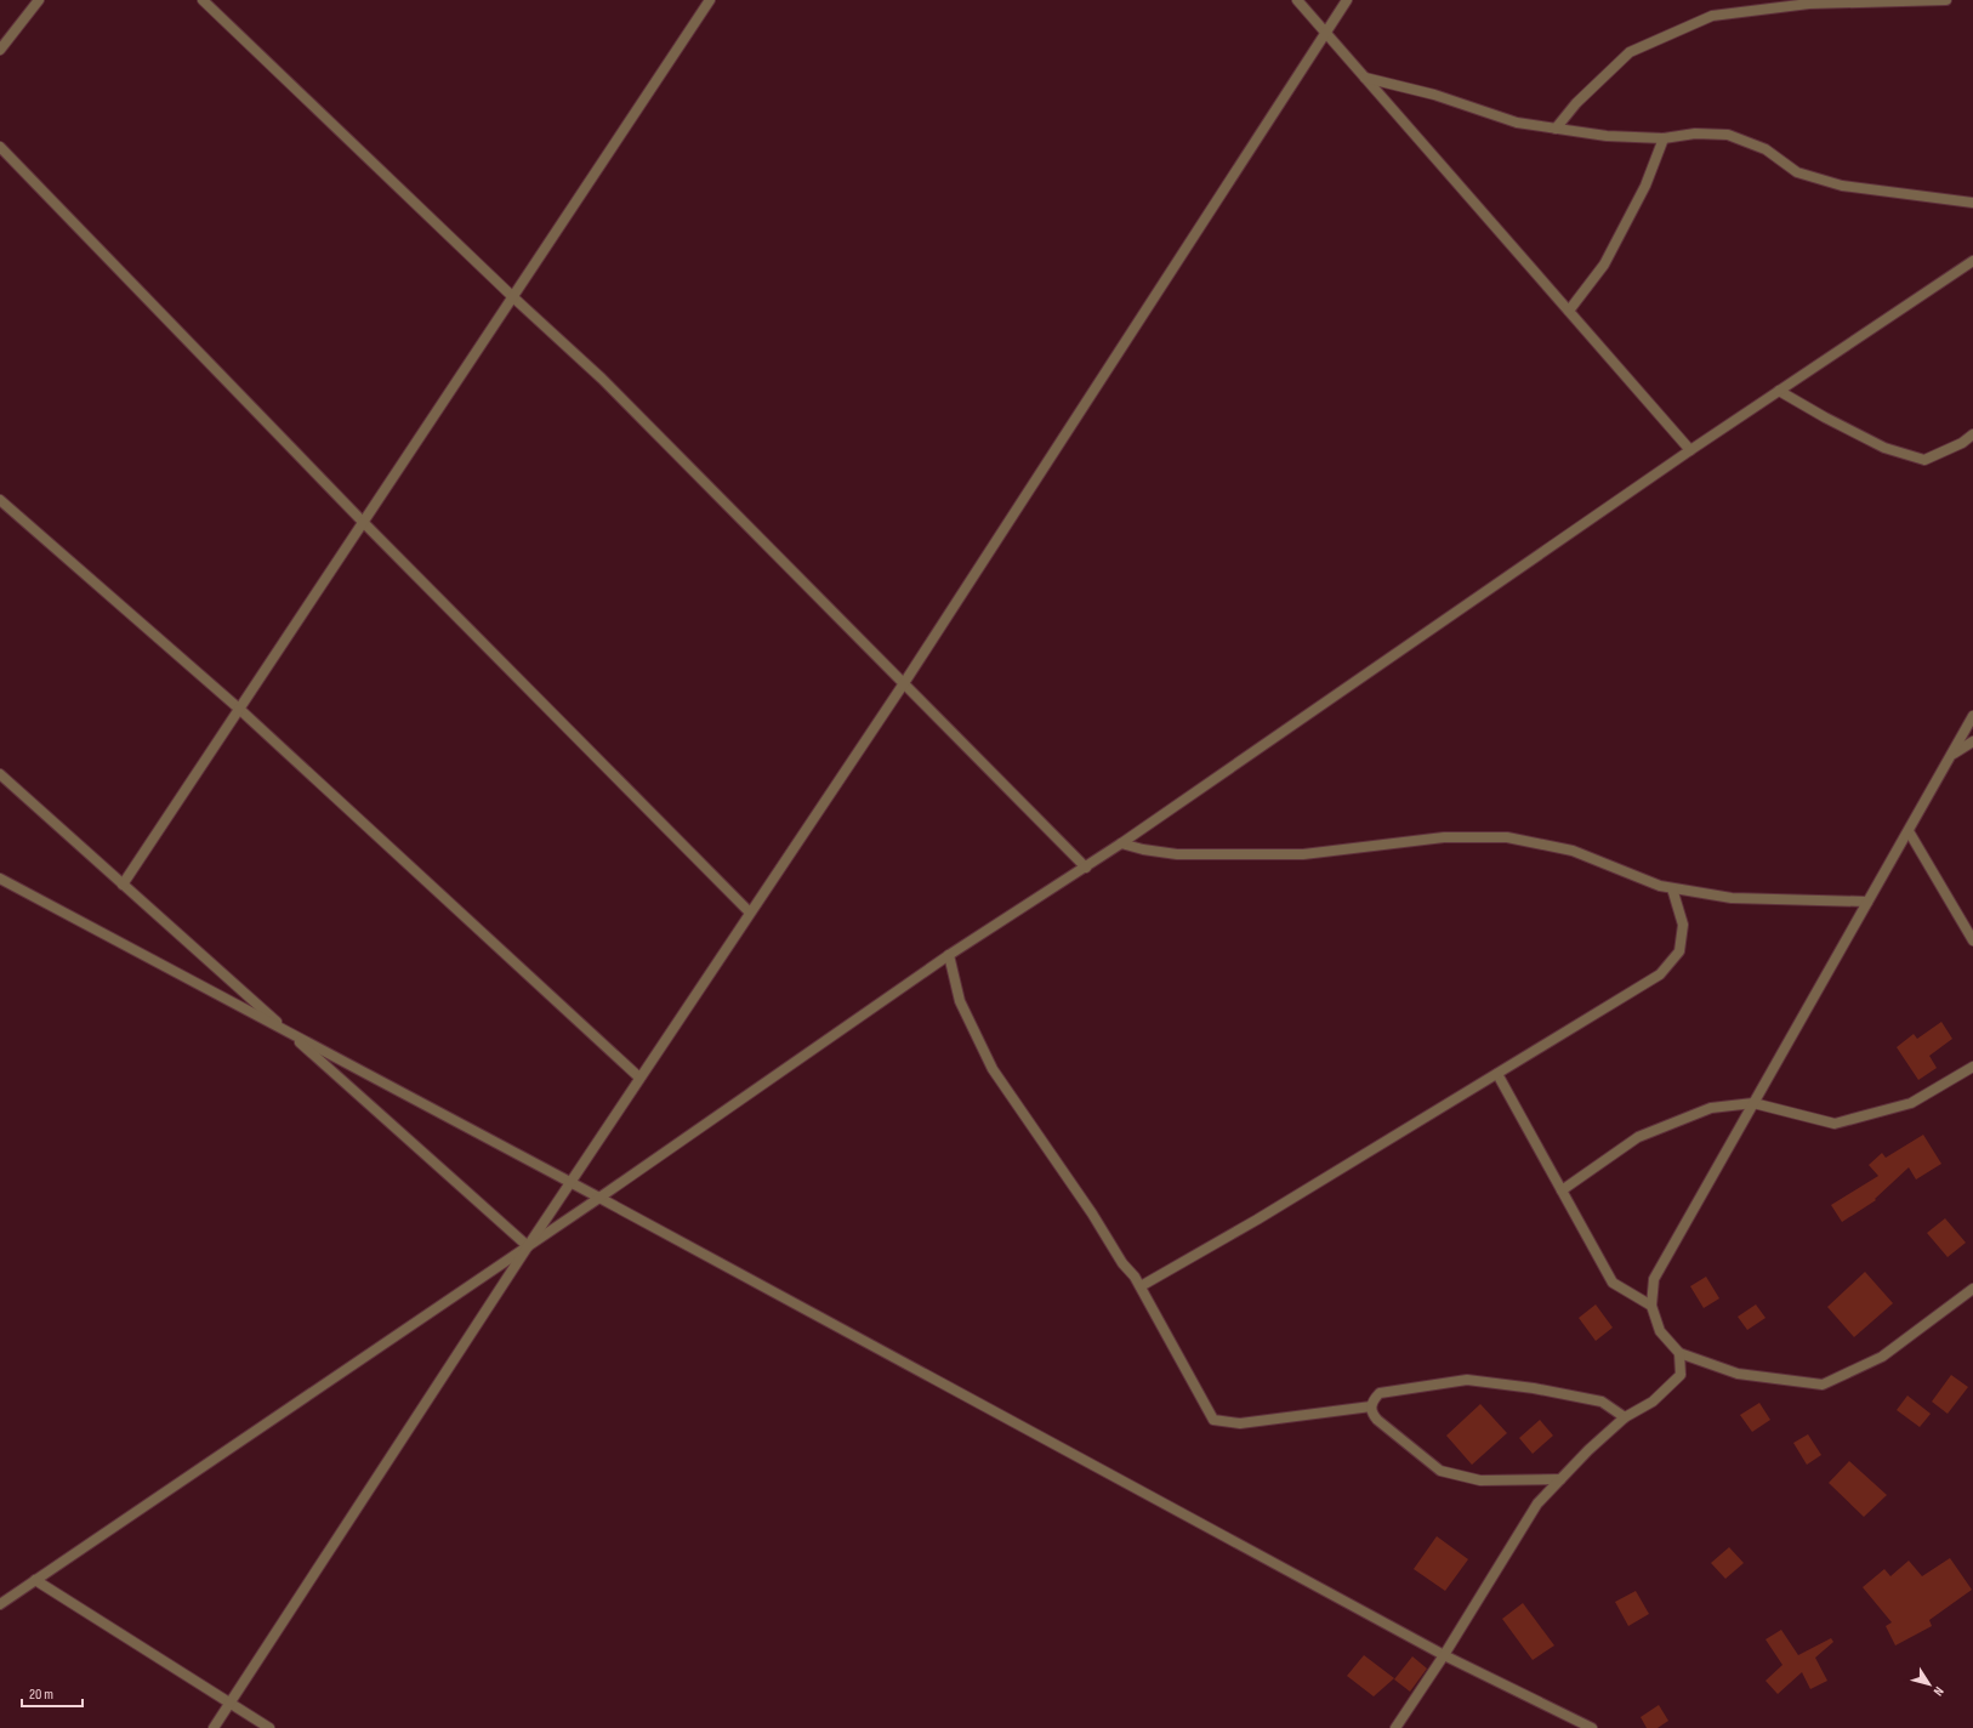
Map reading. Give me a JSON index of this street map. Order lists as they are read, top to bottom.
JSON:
{
  "scale_bar": "20 m",
  "north": "bottom right"
}
